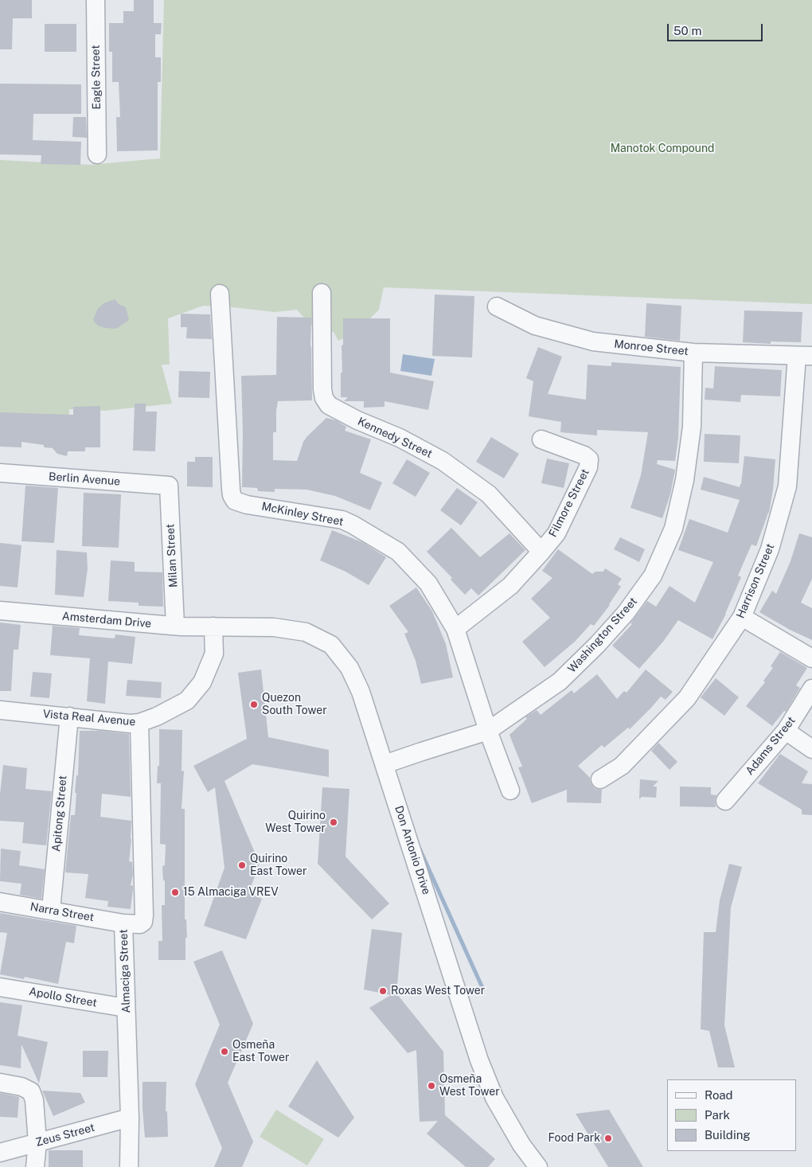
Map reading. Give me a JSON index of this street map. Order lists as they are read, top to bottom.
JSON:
{
  "streets": {
    "street": [
      "Eagle Street",
      "Monroe Street",
      "Kennedy Street",
      "Berlin Avenue",
      "Filmore Street",
      "McKinley Street",
      "Milan Street",
      "Harrison Street",
      "Amsterdam Drive",
      "Washington Street",
      "Vista Real Avenue",
      "Adams Street",
      "Apitong Street",
      "Don Antonio Drive",
      "Narra Street",
      "Almaciga Street",
      "Apollo Street",
      "Zeus Street"
    ]
  },
  "crossings": [
    ["Monroe Street", "Harrison Street"],
    ["Monroe Street", "Washington Street"],
    ["Kennedy Street", "Filmore Street"],
    ["Berlin Avenue", "Milan Street"],
    ["Filmore Street", "McKinley Street"],
    ["McKinley Street", "Washington Street"],
    ["Milan Street", "Amsterdam Drive"],
    ["Amsterdam Drive", "Vista Real Avenue"],
    ["Amsterdam Drive", "Don Antonio Drive"],
    ["Washington Street", "Don Antonio Drive"],
    ["Vista Real Avenue", "Apitong Street"],
    ["Vista Real Avenue", "Don Antonio Drive"],
    ["Vista Real Avenue", "Almaciga Street"],
    ["Apitong Street", "Narra Street"],
    ["Narra Street", "Almaciga Street"],
    ["Almaciga Street", "Apollo Street"],
    ["Almaciga Street", "Zeus Street"]
  ],
  "parks": ["Manotok Compound"],
  "places": [
    "Quezon South Tower",
    "Quirino West Tower",
    "Quirino East Tower",
    "15 Almaciga VREV",
    "Roxas West Tower",
    "Osmeña East Tower",
    "Osmeña West Tower",
    "Food Park"
  ],
  "legend": ["Road", "Park", "Building"],
  "scale_bar": "50 m"
}
